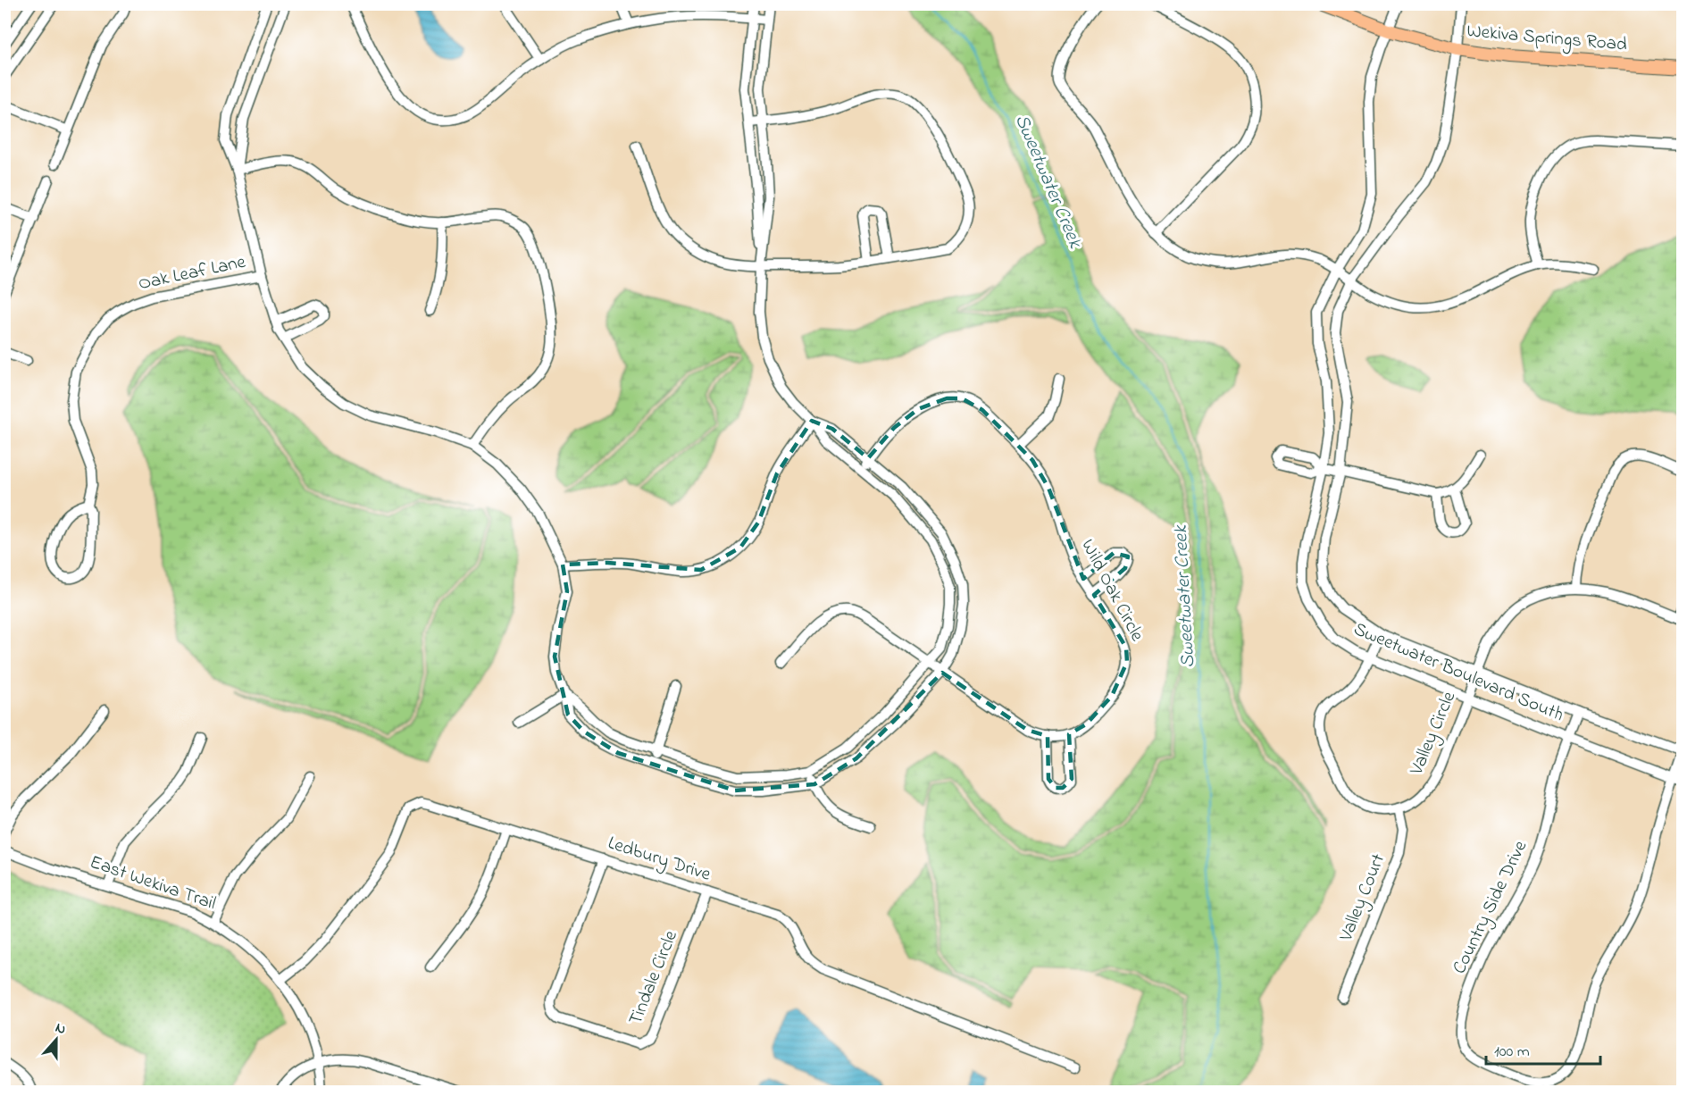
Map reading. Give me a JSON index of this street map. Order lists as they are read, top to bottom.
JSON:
{
  "streets": {
    "main road": ["Wekiva Springs Road"],
    "street": [
      "Oak Leaf Lane",
      "Wild Oak Circle",
      "Sweetwater Boulevard South",
      "Valley Circle",
      "Ledbury Drive",
      "East Wekiva Trail",
      "Valley Court",
      "Country Side Drive",
      "Tindale Circle"
    ]
  },
  "crossings": [
    ["Wekiva Springs Road", "Sweetwater Boulevard South"],
    ["Sweetwater Boulevard South", "Valley Circle"],
    ["Sweetwater Boulevard South", "Valley Court"],
    ["Sweetwater Boulevard South", "Country Side Drive"],
    ["Valley Circle", "Valley Court"],
    ["Ledbury Drive", "East Wekiva Trail"],
    ["Ledbury Drive", "Tindale Circle"]
  ],
  "water": ["Sweetwater Creek"],
  "scale_bar": "100 m",
  "north": "top"
}
